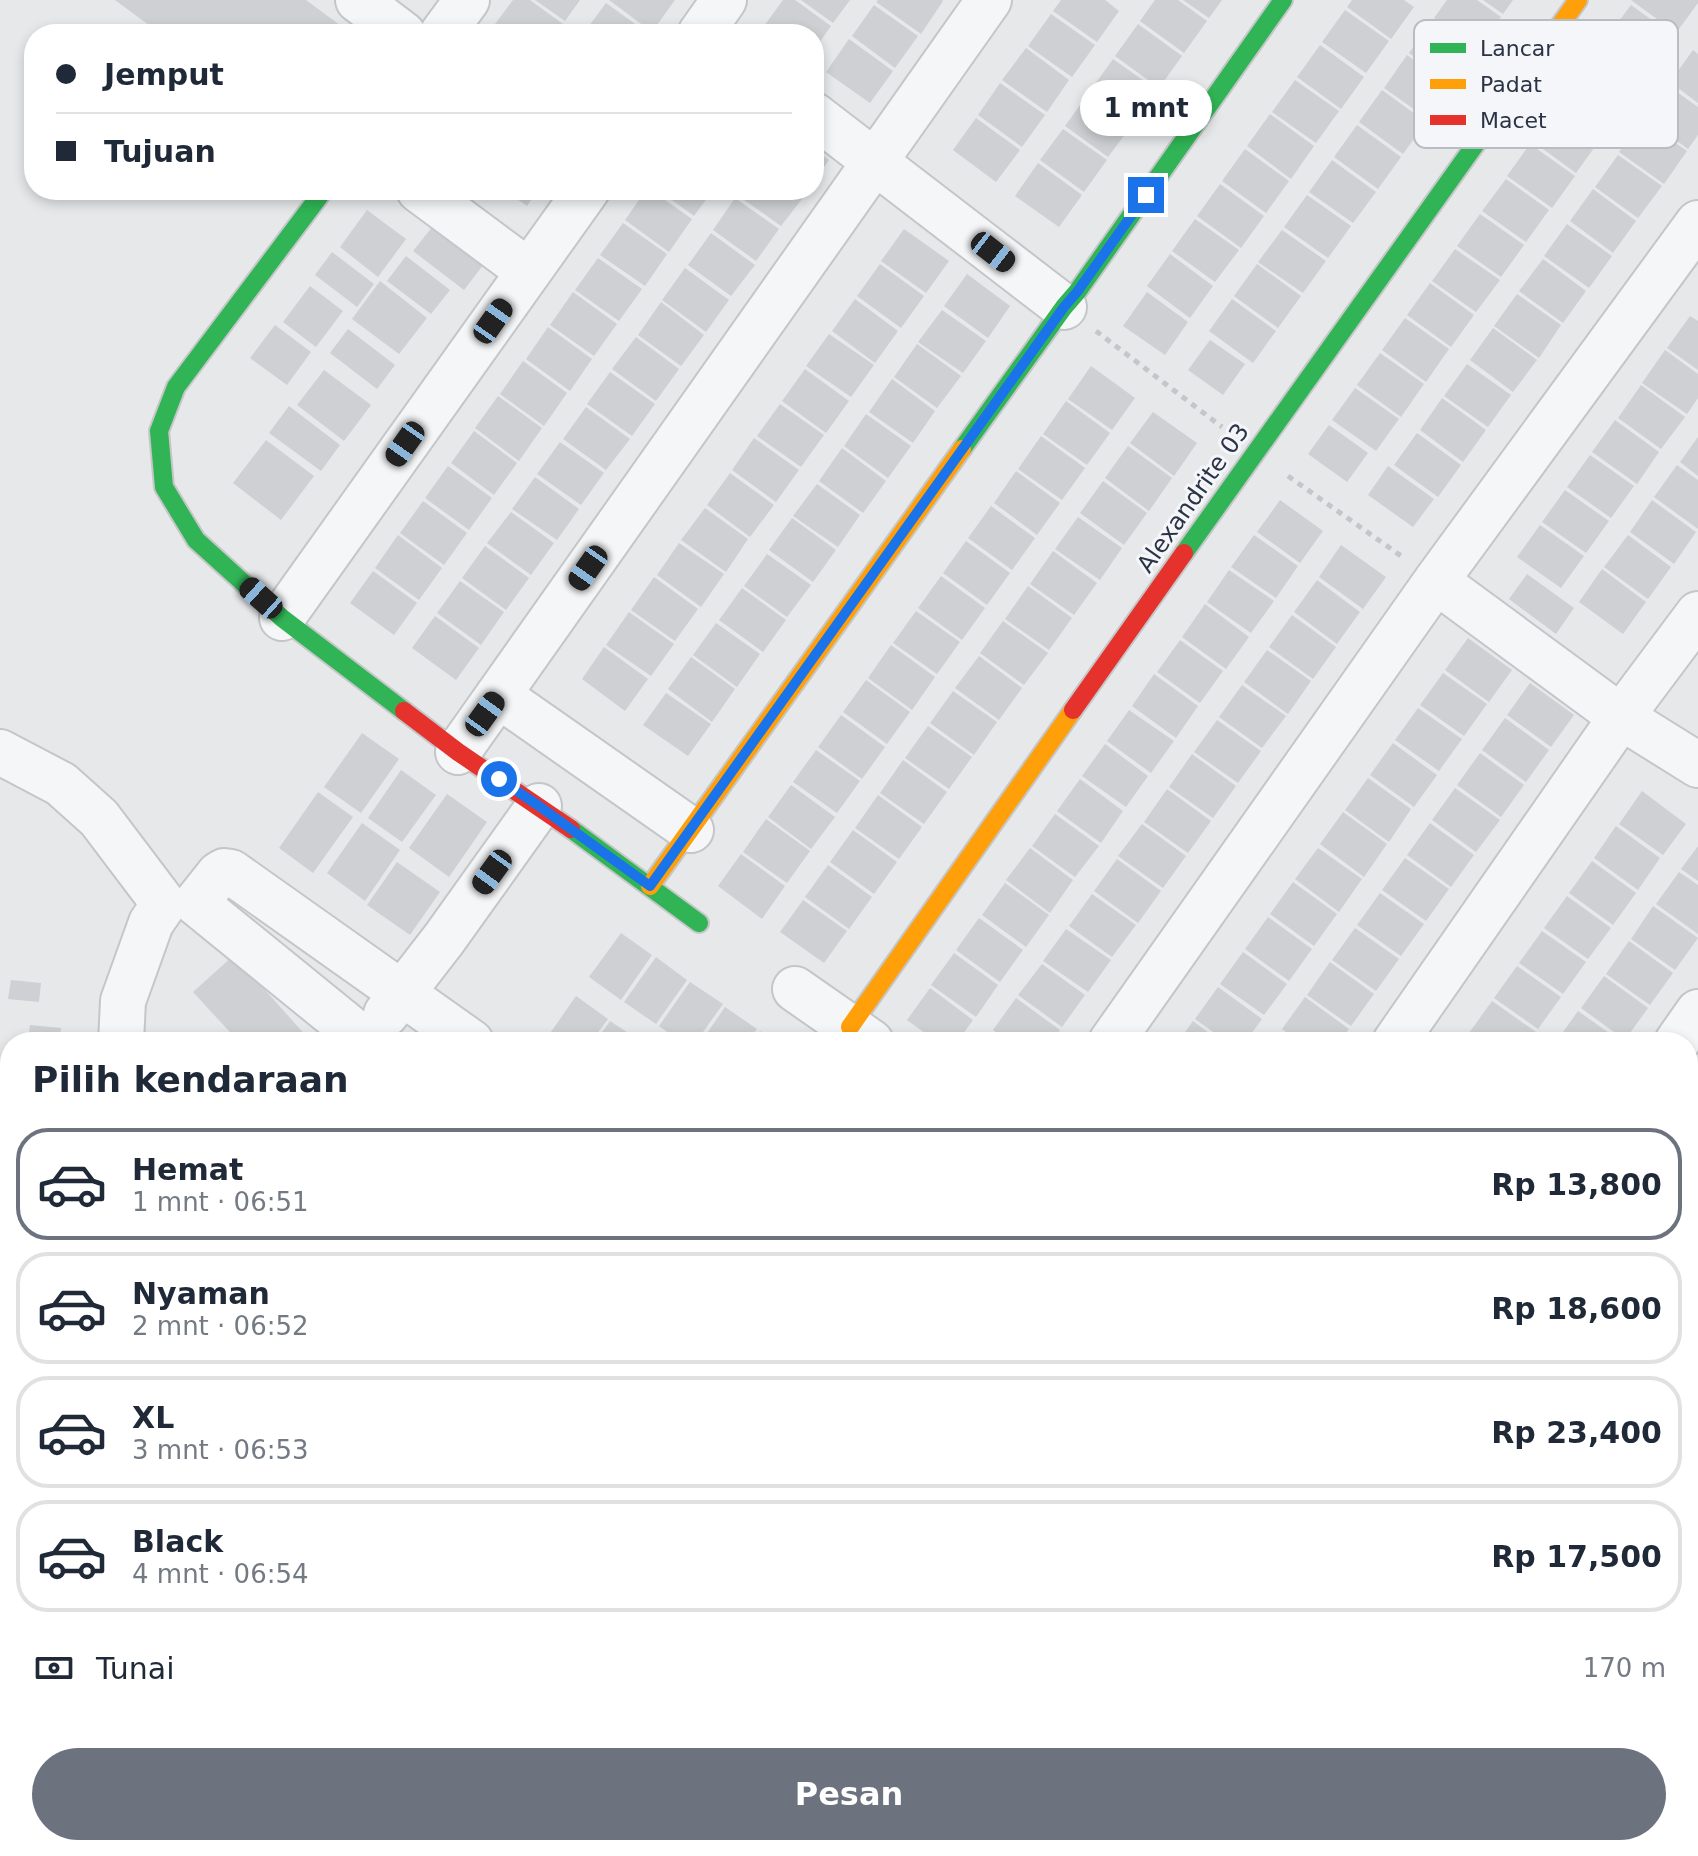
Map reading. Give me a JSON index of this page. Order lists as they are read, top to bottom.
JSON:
{
  "streets": {
    "street": ["Alexandrite 03"]
  },
  "legend": ["Lancar", "Padat", "Macet"],
  "page": {
    "banner": ["Jemput", "Tujuan"],
    "bubble": "1 mnt",
    "heading": "Pilih kendaraan",
    "list": [
      {
        "name": "Hemat",
        "note": "1 mnt · 06:51",
        "value": "Rp 13,800"
      },
      {
        "name": "Nyaman",
        "note": "2 mnt · 06:52",
        "value": "Rp 18,600"
      },
      {
        "name": "XL",
        "note": "3 mnt · 06:53",
        "value": "Rp 23,400"
      },
      {
        "name": "Black",
        "note": "4 mnt · 06:54",
        "value": "Rp 17,500"
      }
    ],
    "pay": ["Tunai", "170 m"],
    "buttons": "Pesan"
  }
}
